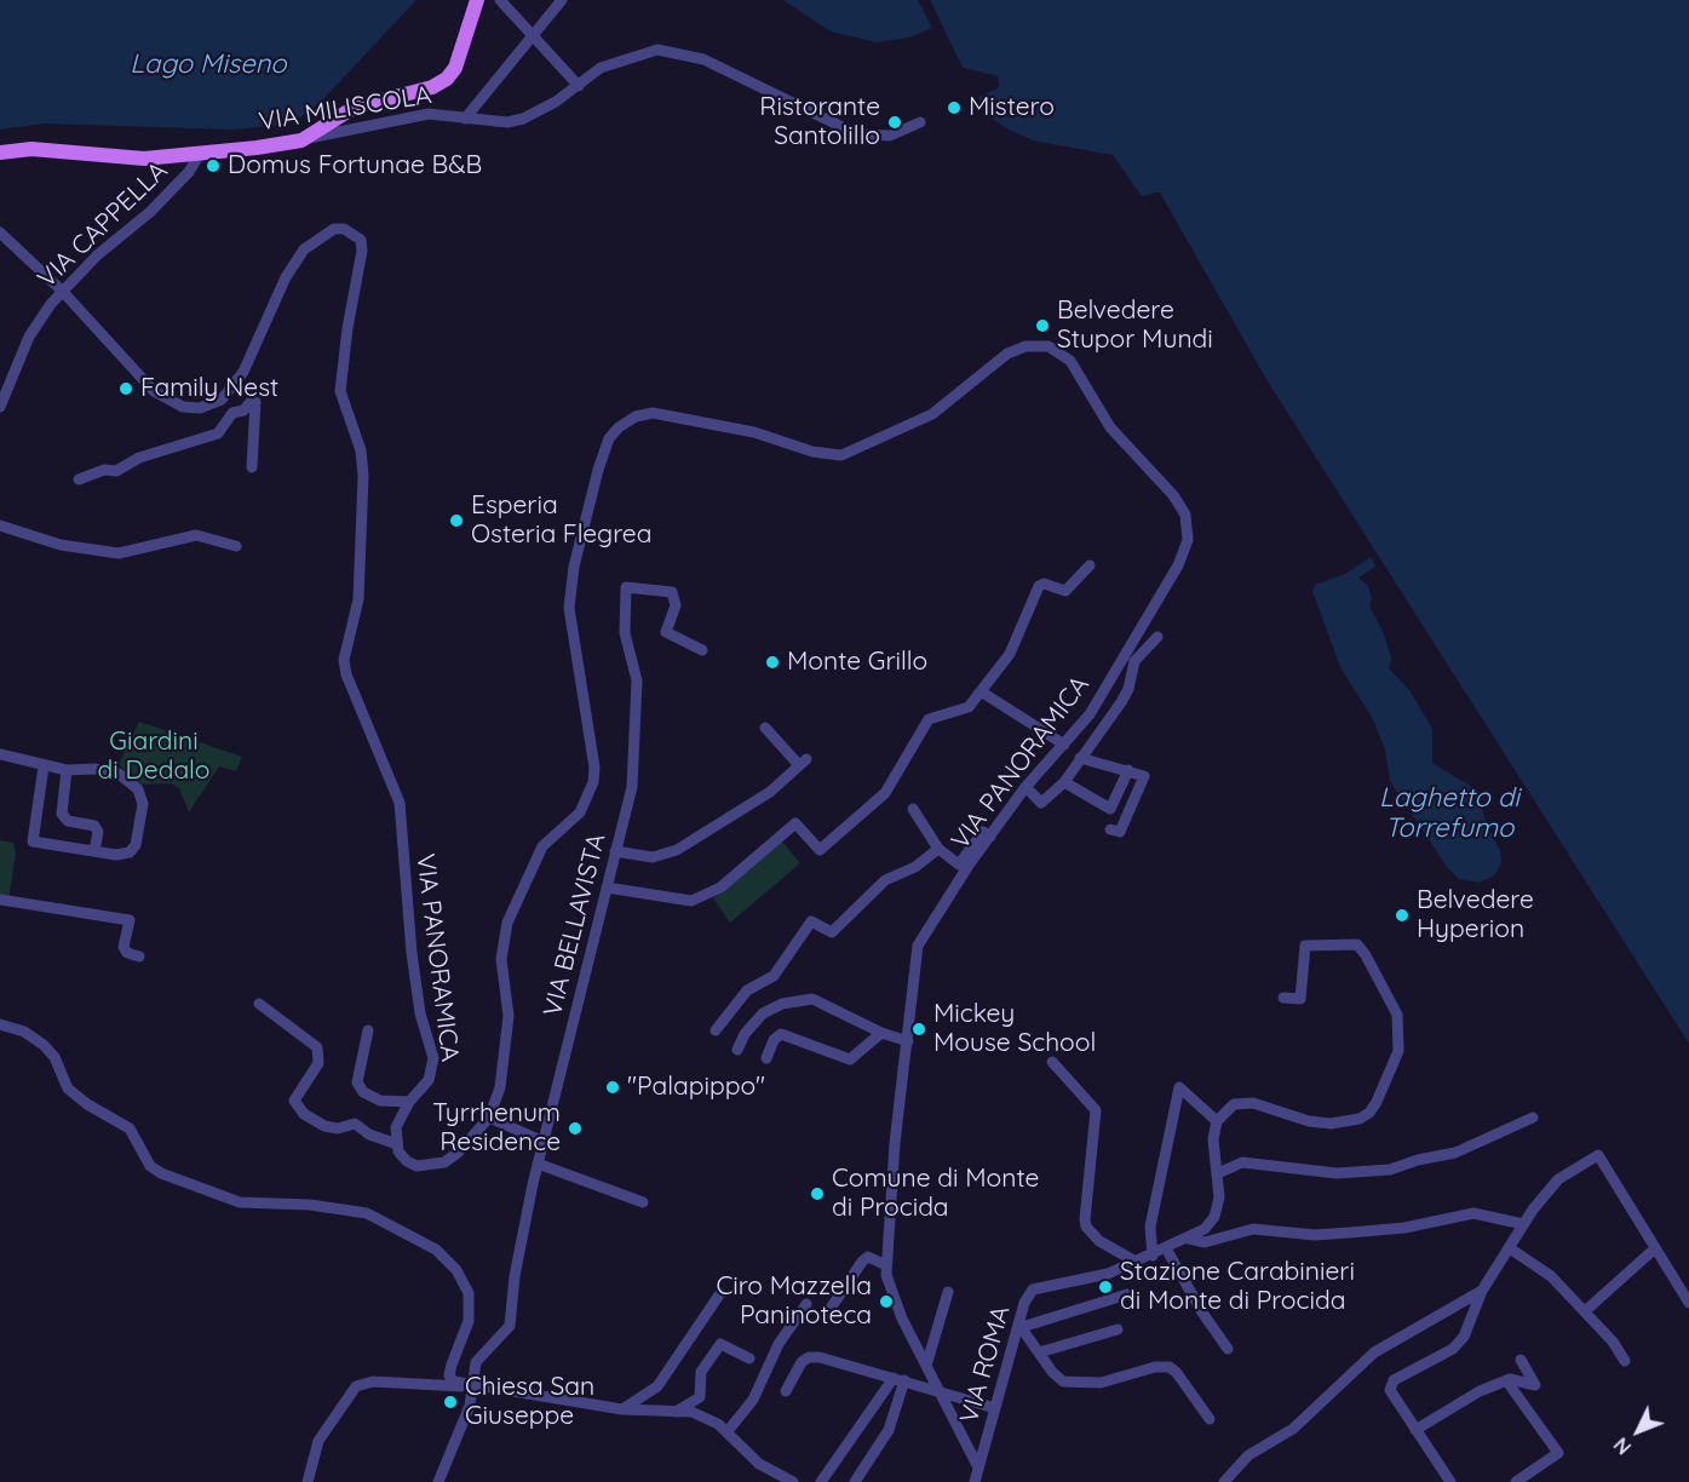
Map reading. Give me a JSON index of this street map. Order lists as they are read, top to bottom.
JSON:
{
  "streets": {
    "main road": ["VIA MILISCOLA"],
    "street": [
      "VIA CAPPELLA",
      "VIA PANORAMICA",
      "VIA BELLAVISTA",
      "VIA ROMA"
    ]
  },
  "crossings": [
    ["VIA MILISCOLA", "VIA CAPPELLA"],
    ["VIA PANORAMICA", "VIA ROMA"]
  ],
  "water": ["Lago Miseno", "Laghetto di Torrefumo"],
  "parks": ["Giardini di Dedalo"],
  "places": [
    "Mistero",
    "Ristorante Santolillo",
    "Domus Fortunae B&B",
    "Belvedere Stupor Mundi",
    "Family Nest",
    "Esperia Osteria Flegrea",
    "Monte Grillo",
    "Belvedere Hyperion",
    "Mickey Mouse School",
    "\"Palapippo\"",
    "Tyrrhenum Residence",
    "Comune di Monte di Procida",
    "Stazione Carabinieri di Monte di Procida",
    "Ciro Mazzella Paninoteca",
    "Chiesa San Giuseppe"
  ],
  "north": "bottom left"
}
